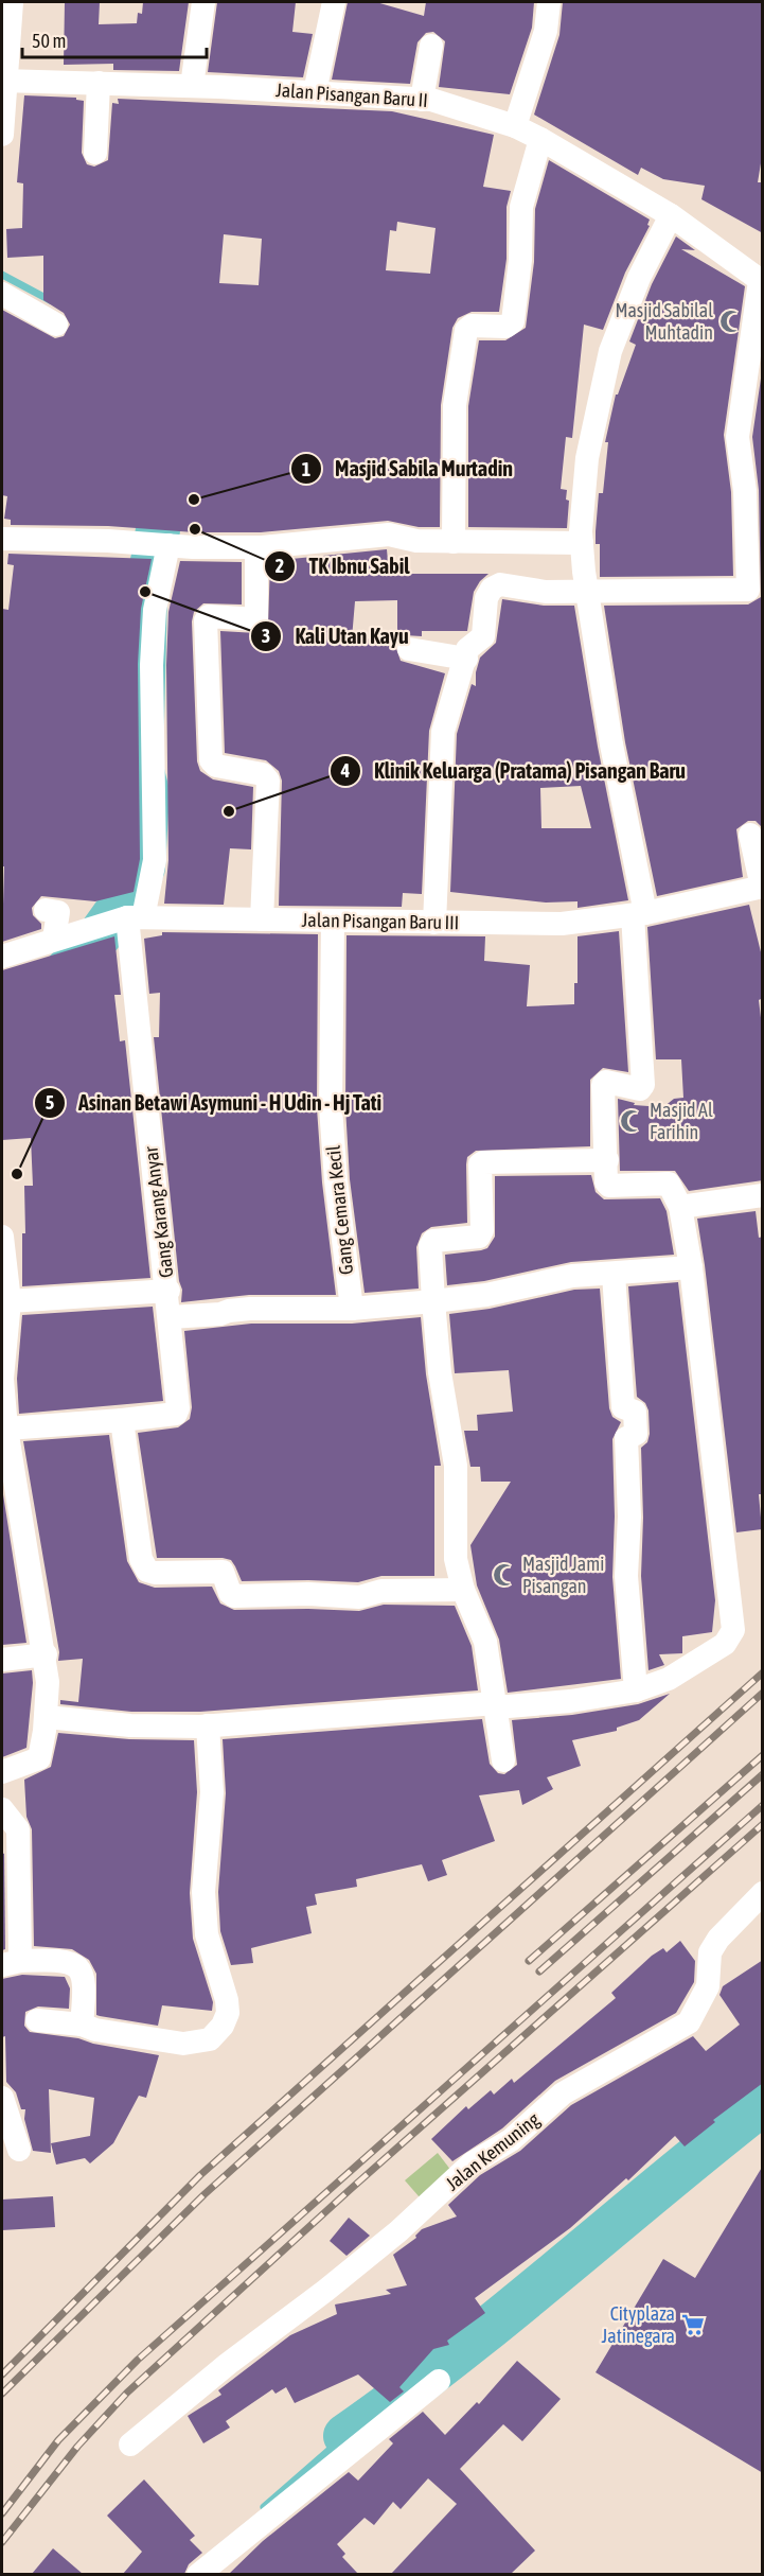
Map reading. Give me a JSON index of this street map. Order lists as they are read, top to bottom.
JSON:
{
  "streets": {
    "street": [
      "Jalan Pisangan Baru II",
      "Jalan Pisangan Baru III",
      "Gang Cemara Kecil",
      "Gang Karang Anyar",
      "Jalan Kemuning"
    ]
  },
  "crossings": [
    ["Jalan Pisangan Baru III", "Gang Cemara Kecil"],
    ["Jalan Pisangan Baru III", "Gang Karang Anyar"]
  ],
  "places": {
    "mosque": ["Masjid Sabilal Muhtadin", "Masjid Al Farihin", "Masjid Jami Pisangan"],
    "other": [
      "Masjid Sabila Murtadin",
      "TK Ibnu Sabil",
      "Kali Utan Kayu",
      "Klinik Keluarga (Pratama) Pisangan Baru",
      "Asinan Betawi Asymuni - H Udin - Hj Tati"
    ],
    "supermarket": ["Cityplaza Jatinegara"]
  },
  "scale_bar": "50 m"
}
